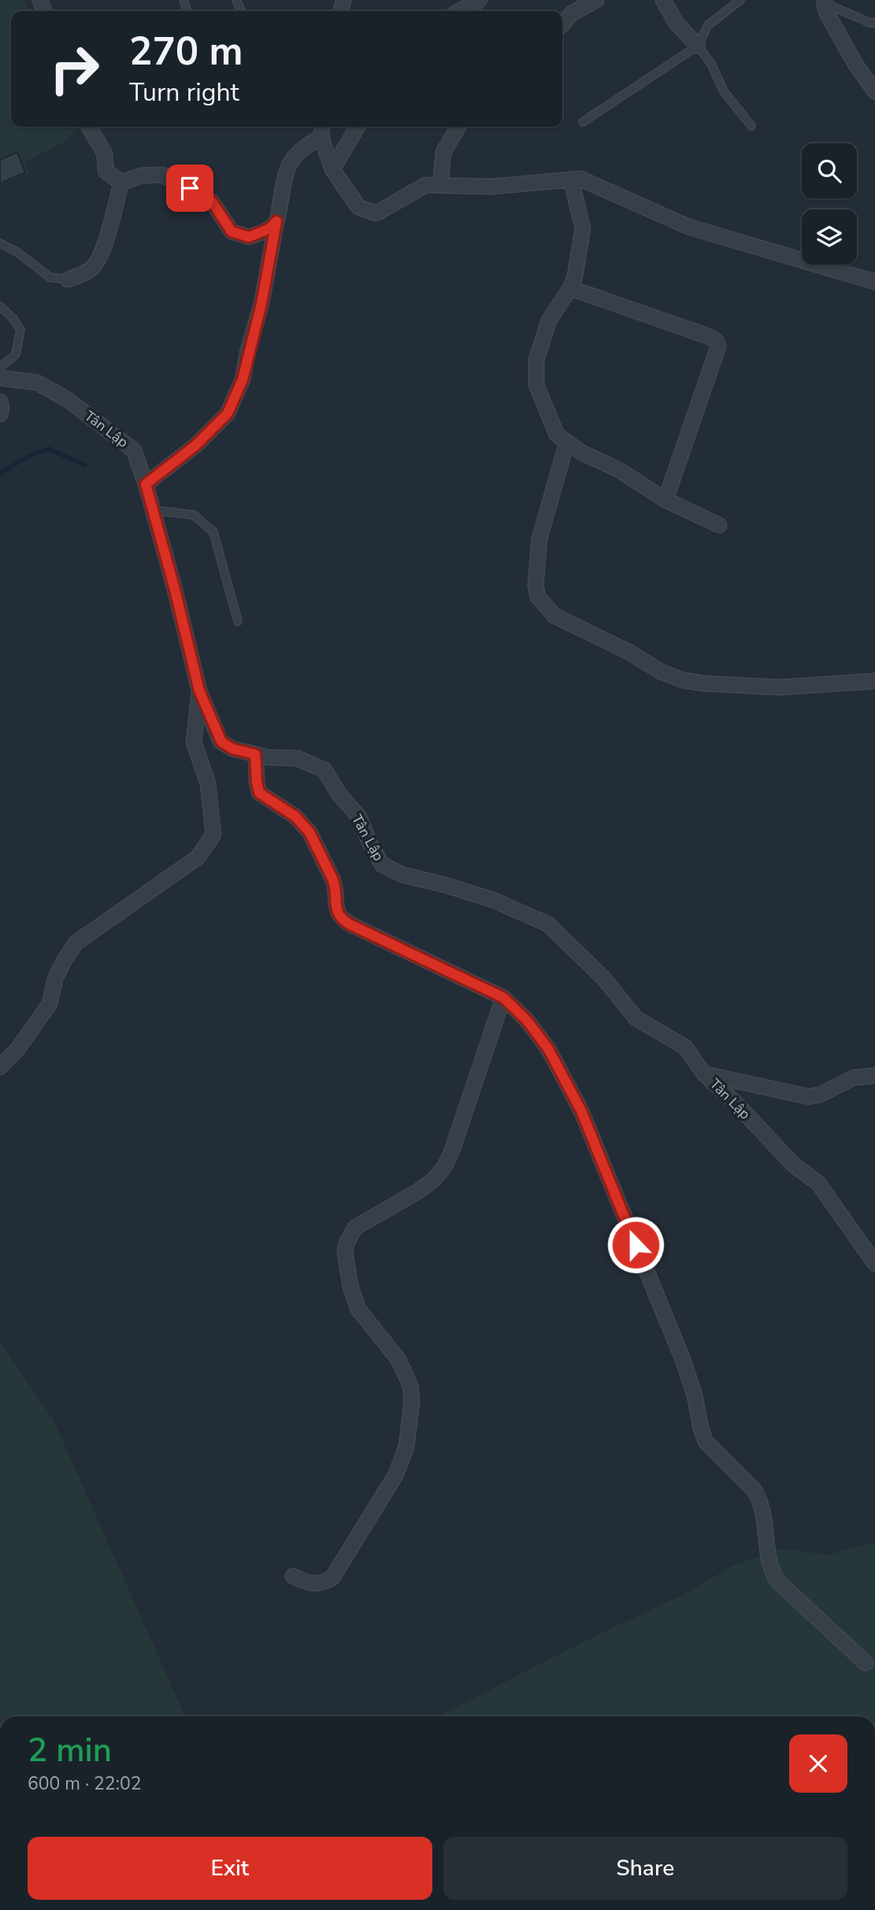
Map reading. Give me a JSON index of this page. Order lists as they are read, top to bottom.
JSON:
{
  "streets": {
    "street": ["Tân Lập"]
  },
  "page": {
    "turn": ["270 m", "Turn right"],
    "heading": ["2 min", "600 m · 22:02"],
    "buttons": ["Exit", "Share"]
  }
}
